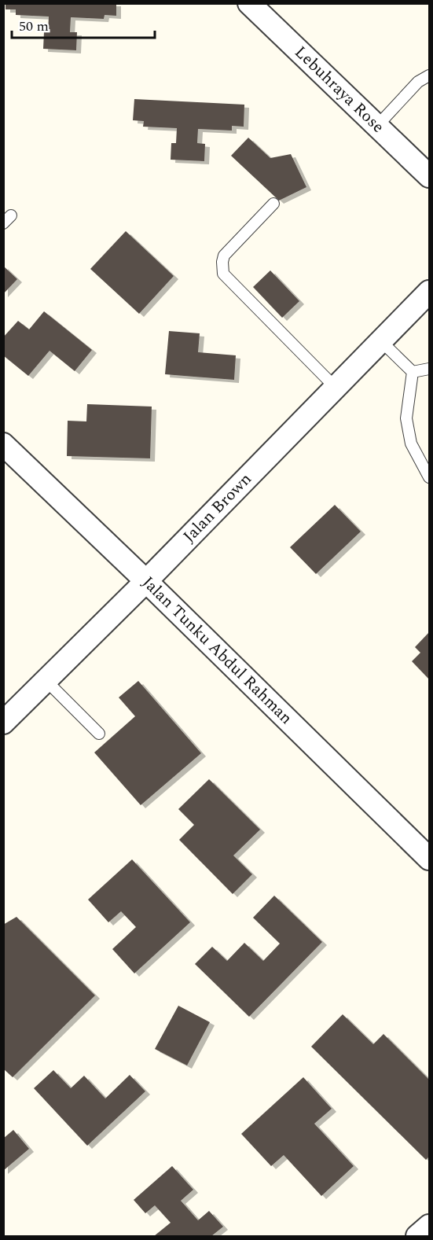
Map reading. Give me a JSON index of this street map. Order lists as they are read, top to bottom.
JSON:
{
  "streets": {
    "street": ["Lebuhraya Rose", "Jalan Brown", "Jalan Tunku Abdul Rahman"]
  },
  "crossings": [
    ["Jalan Brown", "Jalan Tunku Abdul Rahman"]
  ],
  "scale_bar": "50 m"
}
